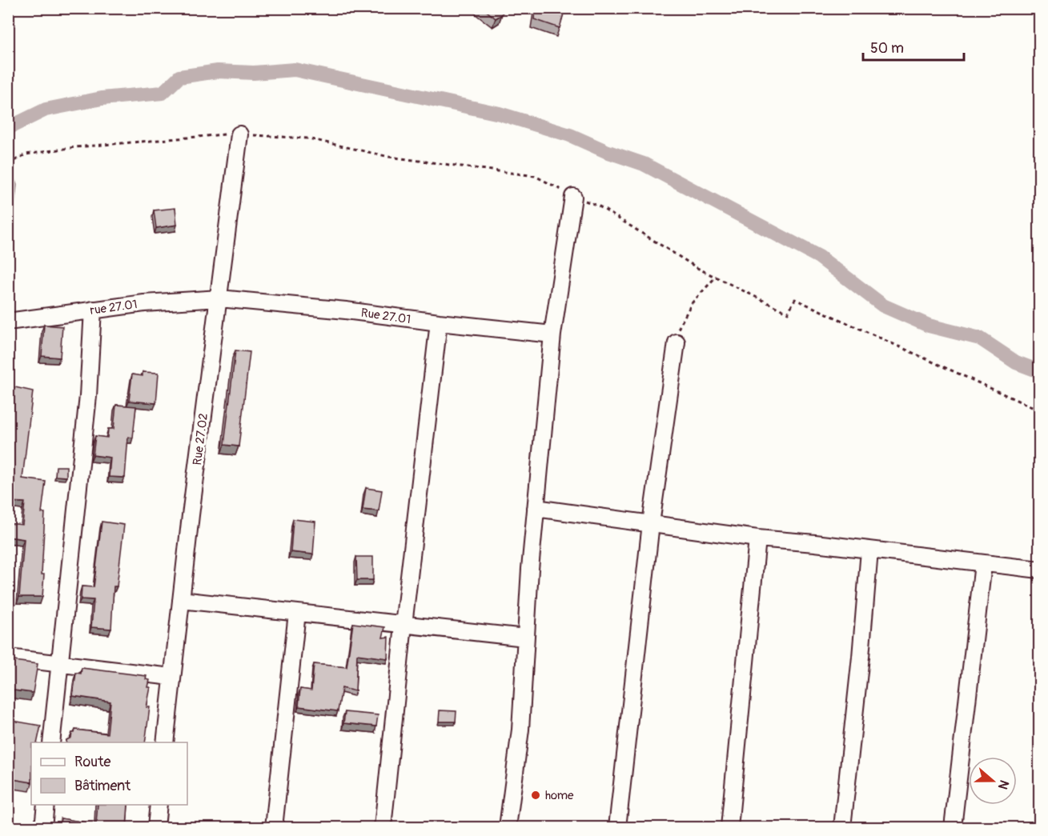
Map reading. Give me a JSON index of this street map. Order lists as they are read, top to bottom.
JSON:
{
  "streets": {
    "street": ["rue 27.01", "Rue 27.01", "Rue 27.02"]
  },
  "crossings": [
    ["rue 27.01", "Rue 27.01"],
    ["rue 27.01", "Rue 27.02"],
    ["Rue 27.01", "Rue 27.02"]
  ],
  "places": ["home"],
  "legend": ["Route", "Bâtiment"],
  "scale_bar": "50 m",
  "north": "right"
}
